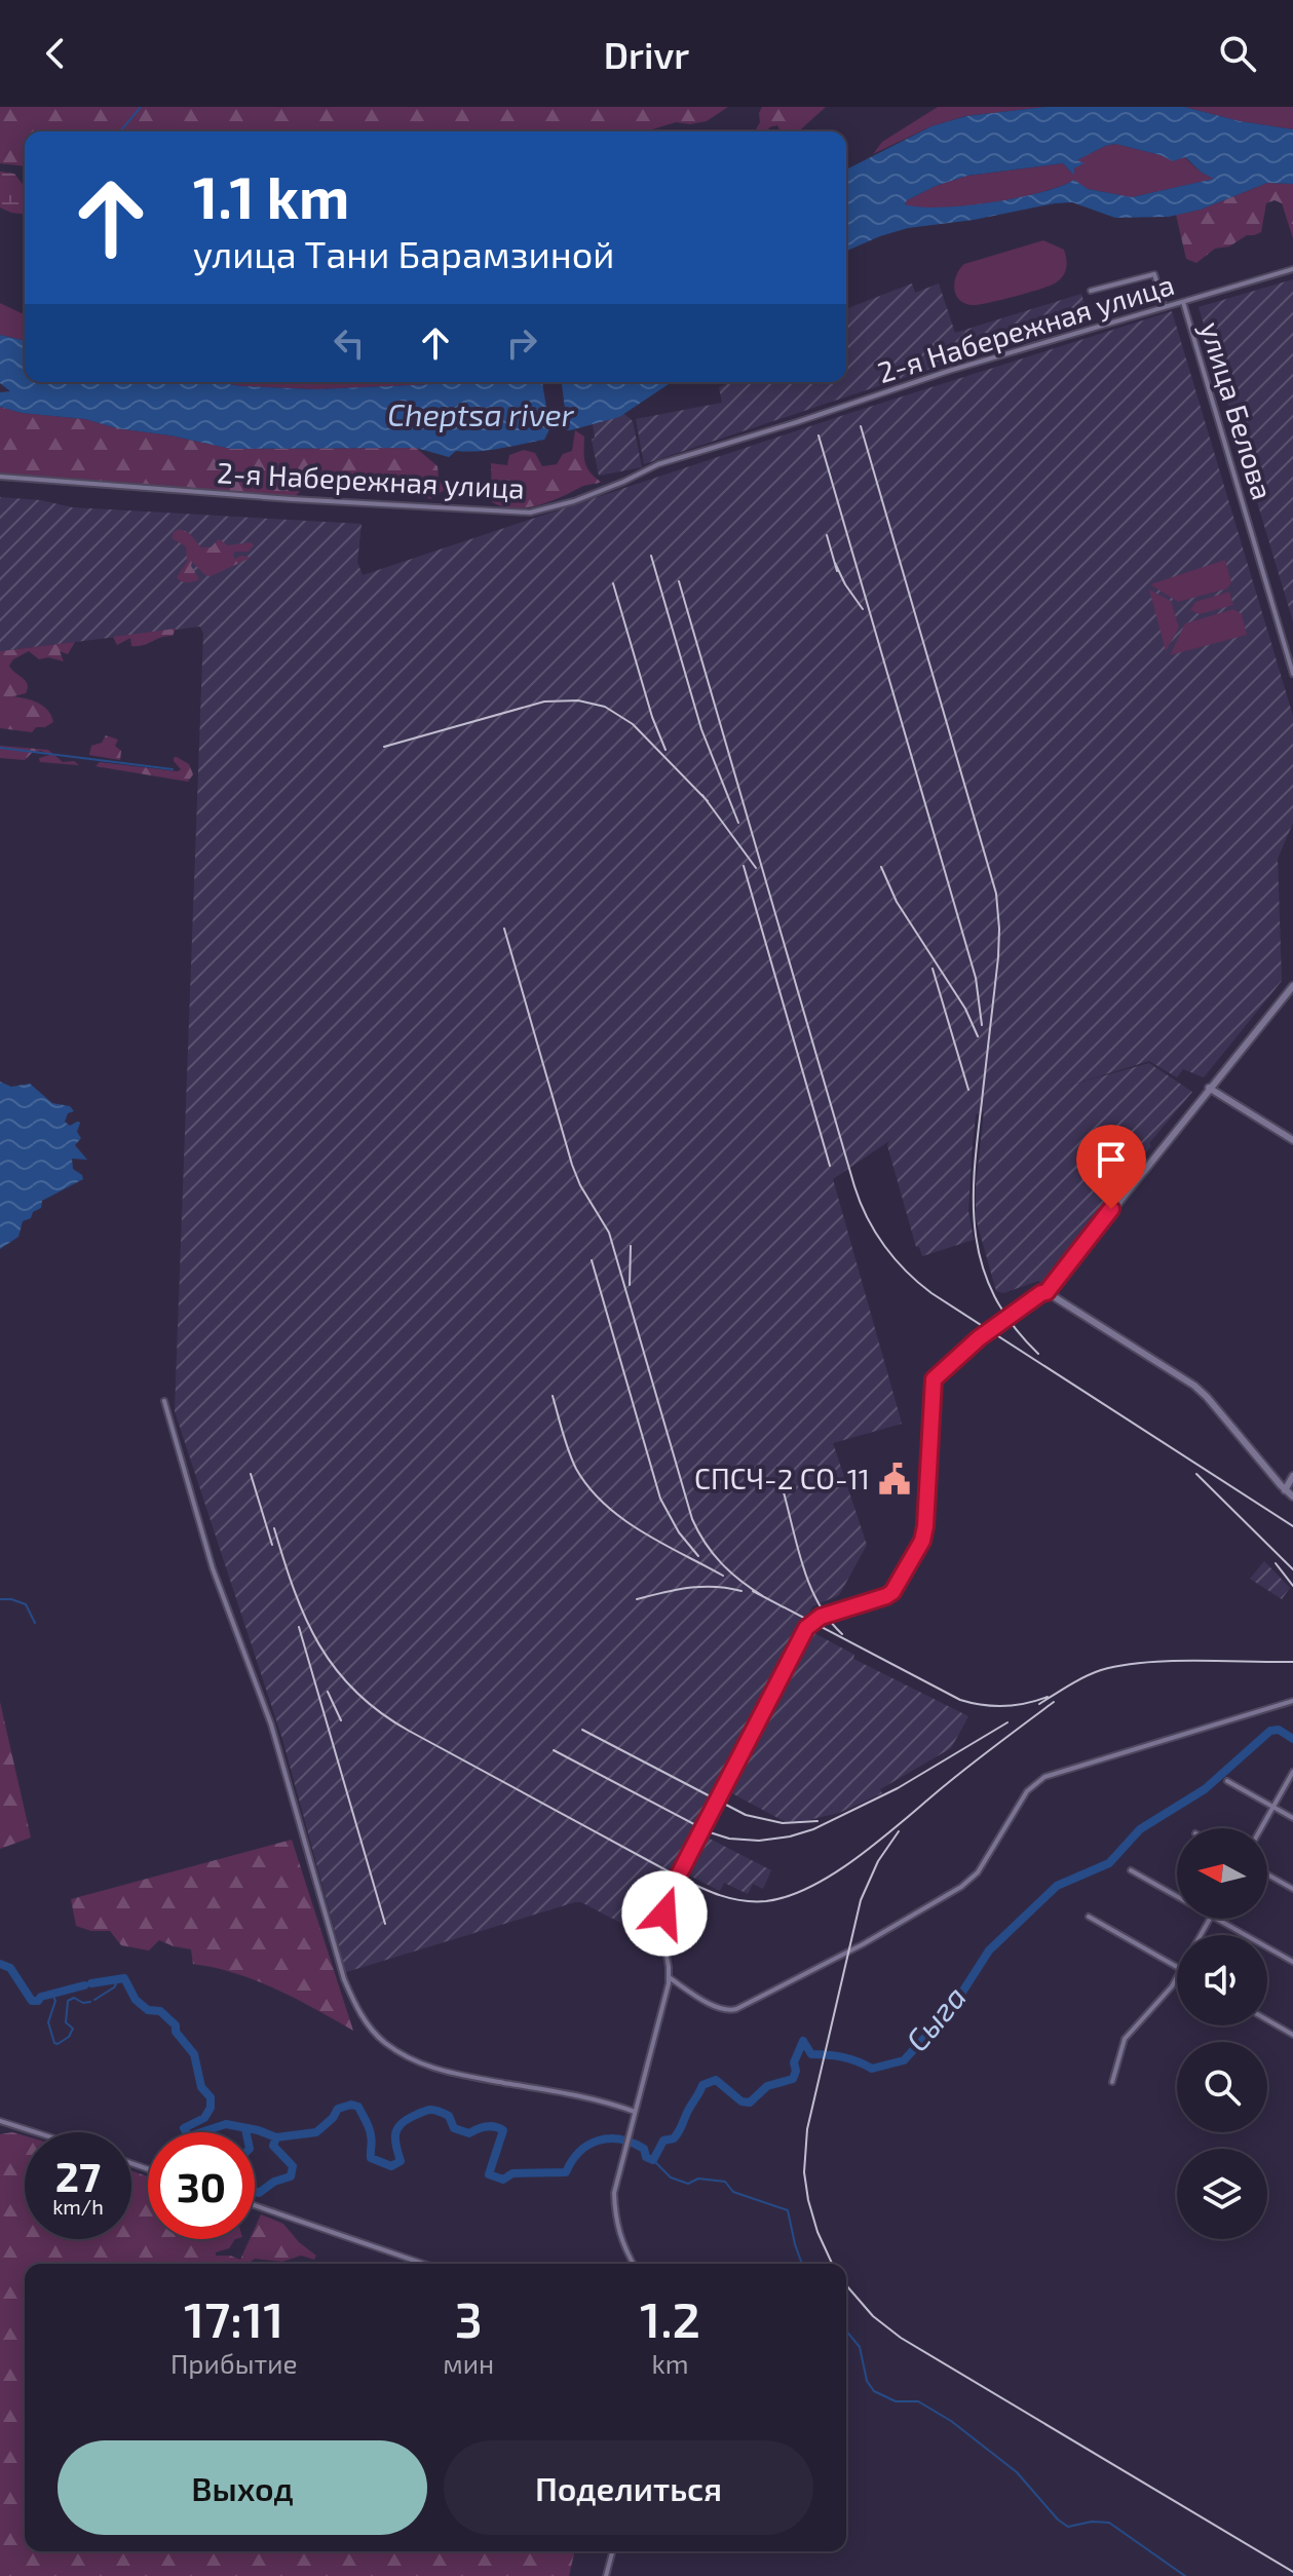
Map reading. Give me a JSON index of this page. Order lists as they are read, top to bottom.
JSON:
{
  "streets": {
    "street": ["2-я Набережная улица", "улица Белова"]
  },
  "crossings": [
    ["2-я Набережная улица", "улица Белова"]
  ],
  "water": ["Cheptsa river", "Сыга"],
  "places": {
    "public building": ["СПСЧ-2 СО-11"]
  },
  "north": "left",
  "page": {
    "header": "Drivr",
    "turn": ["1.1 km", "улица Тани Барамзиной"],
    "speed": "27 km/h",
    "limit": "30",
    "eta": [
      "17:11",
      "Прибытие",
      "3",
      "мин",
      "1.2",
      "km"
    ],
    "buttons": ["Выход", "Поделиться"]
  }
}
